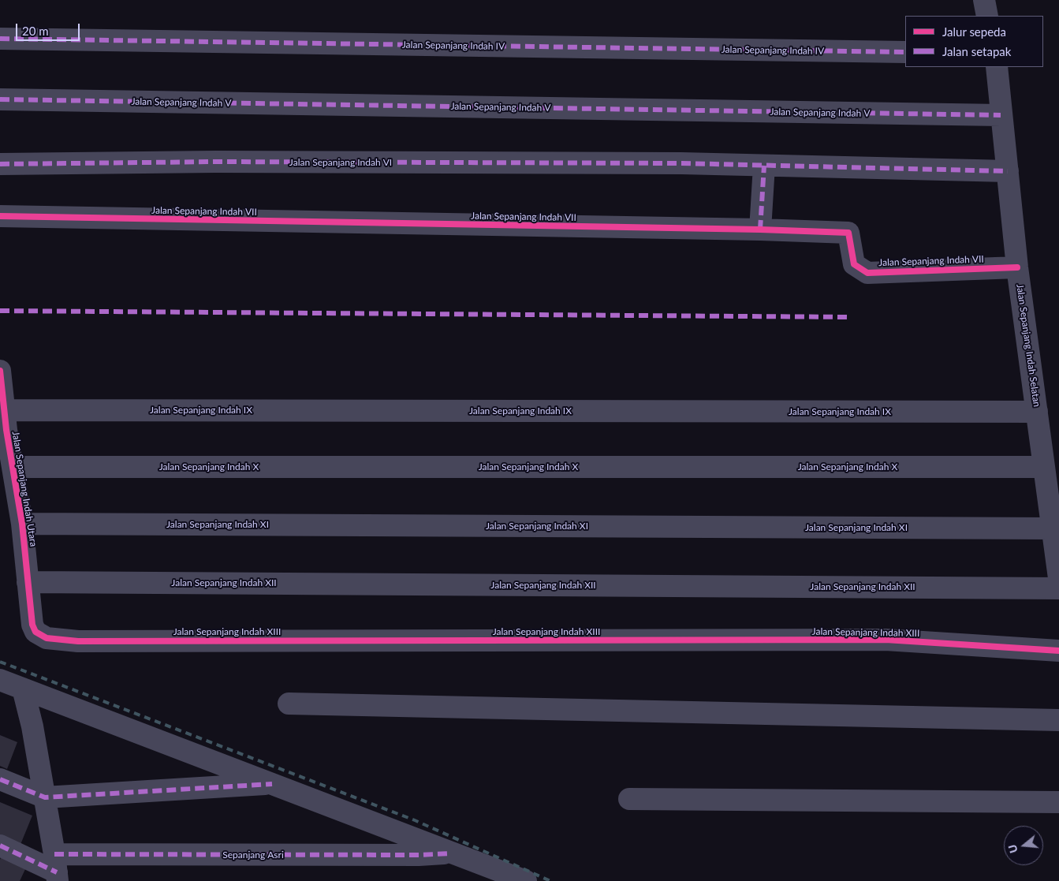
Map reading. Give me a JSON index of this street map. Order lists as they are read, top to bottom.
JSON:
{
  "streets": {
    "street": [
      "Jalan Sepanjang Indah IV",
      "Jalan Sepanjang Indah V",
      "Jalan Sepanjang Indah VI",
      "Jalan Sepanjang Indah VII",
      "Jalan Sepanjang Indah Selatan",
      "Jalan Sepanjang Indah IX",
      "Jalan Sepanjang Indah X",
      "Jalan Sepanjang Indah Utara",
      "Jalan Sepanjang Indah XI",
      "Jalan Sepanjang Indah XII",
      "Jalan Sepanjang Indah XIII",
      "Sepanjang Asri"
    ]
  },
  "crossings": [
    ["Jalan Sepanjang Indah V", "Jalan Sepanjang Indah Selatan"],
    ["Jalan Sepanjang Indah VI", "Jalan Sepanjang Indah Selatan"],
    ["Jalan Sepanjang Indah VII", "Jalan Sepanjang Indah Selatan"],
    ["Jalan Sepanjang Indah Selatan", "Jalan Sepanjang Indah IX"],
    ["Jalan Sepanjang Indah Selatan", "Jalan Sepanjang Indah X"],
    ["Jalan Sepanjang Indah Selatan", "Jalan Sepanjang Indah XI"],
    ["Jalan Sepanjang Indah IX", "Jalan Sepanjang Indah Utara"],
    ["Jalan Sepanjang Indah X", "Jalan Sepanjang Indah Utara"],
    ["Jalan Sepanjang Indah Utara", "Jalan Sepanjang Indah XI"],
    ["Jalan Sepanjang Indah Utara", "Jalan Sepanjang Indah XII"],
    ["Jalan Sepanjang Indah Utara", "Jalan Sepanjang Indah XIII"]
  ],
  "legend": ["Jalur sepeda", "Jalan setapak"],
  "scale_bar": "20 m",
  "north": "left"
}
